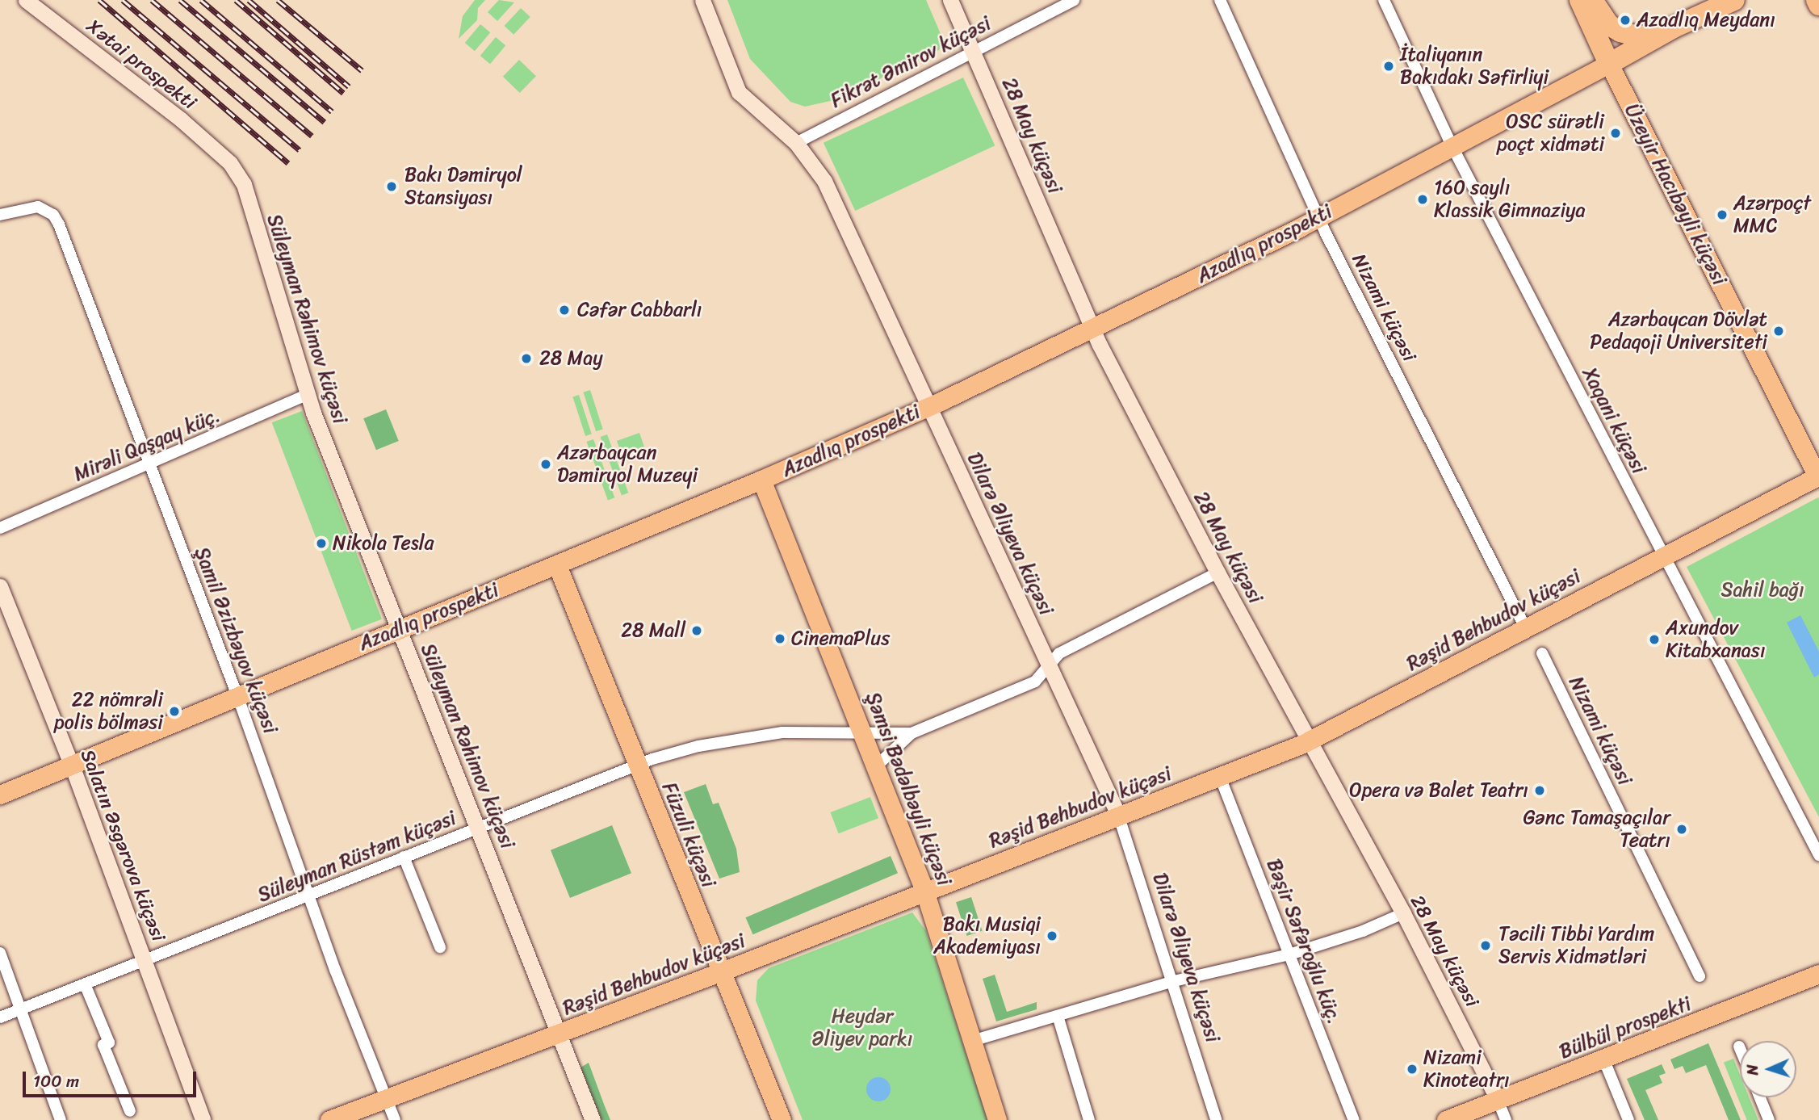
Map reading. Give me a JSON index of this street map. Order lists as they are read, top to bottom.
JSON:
{
  "streets": {
    "highway": ["Üzeyir Hacıbəyli küçəsi", "Azadlıq prospekti"],
    "main road": [
      "Xətai prospekti",
      "28 May küçəsi",
      "Süleyman Rəhimov küçəsi",
      "Dilarə Əliyeva küçəsi",
      "Rəşid Behbudov küçəsi",
      "Şəmsi Bədəlbəyli küçəsi",
      "Füzuli küçəsi",
      "Salatın Əsgərova küçəsi",
      "Bülbül prospekti"
    ],
    "street": [
      "Fikrət Əmirov küçəsi",
      "Nizami küçəsi",
      "Xaqani küçəsi",
      "Mirəli Qaşqay küç.",
      "Şamil Əzizbəyov küçəsi",
      "Süleyman Rüstəm küçəsi",
      "Bəşir Səfəroğlu küç."
    ]
  },
  "crossings": [
    ["Fikrət Əmirov küçəsi", "28 May küçəsi"],
    ["Fikrət Əmirov küçəsi", "Dilarə Əliyeva küçəsi"],
    ["Xətai prospekti", "Süleyman Rəhimov küçəsi"],
    ["28 May küçəsi", "Azadlıq prospekti"],
    ["28 May küçəsi", "Rəşid Behbudov küçəsi"],
    ["28 May küçəsi", "Bülbül prospekti"],
    ["Üzeyir Hacıbəyli küçəsi", "Azadlıq prospekti"],
    ["Üzeyir Hacıbəyli küçəsi", "Rəşid Behbudov küçəsi"],
    ["Azadlıq prospekti", "Nizami küçəsi"],
    ["Azadlıq prospekti", "Süleyman Rəhimov küçəsi"],
    ["Azadlıq prospekti", "Xaqani küçəsi"],
    ["Azadlıq prospekti", "Dilarə Əliyeva küçəsi"],
    ["Azadlıq prospekti", "Şamil Əzizbəyov küçəsi"],
    ["Azadlıq prospekti", "Şəmsi Bədəlbəyli küçəsi"],
    ["Azadlıq prospekti", "Füzuli küçəsi"],
    ["Azadlıq prospekti", "Salatın Əsgərova küçəsi"],
    ["Nizami küçəsi", "Rəşid Behbudov küçəsi"],
    ["Süleyman Rəhimov küçəsi", "Mirəli Qaşqay küç."],
    ["Süleyman Rəhimov küçəsi", "Rəşid Behbudov küçəsi"],
    ["Süleyman Rəhimov küçəsi", "Süleyman Rüstəm küçəsi"],
    ["Xaqani küçəsi", "Rəşid Behbudov küçəsi"],
    ["Mirəli Qaşqay küç.", "Şamil Əzizbəyov küçəsi"],
    ["Dilarə Əliyeva küçəsi", "Rəşid Behbudov küçəsi"],
    ["Rəşid Behbudov küçəsi", "Şamil Əzizbəyov küçəsi"],
    ["Rəşid Behbudov küçəsi", "Şəmsi Bədəlbəyli küçəsi"],
    ["Rəşid Behbudov küçəsi", "Füzuli küçəsi"],
    ["Rəşid Behbudov küçəsi", "Bəşir Səfəroğlu küç."],
    ["Şamil Əzizbəyov küçəsi", "Süleyman Rüstəm küçəsi"],
    ["Şəmsi Bədəlbəyli küçəsi", "Süleyman Rüstəm küçəsi"],
    ["Füzuli küçəsi", "Süleyman Rüstəm küçəsi"],
    ["Salatın Əsgərova küçəsi", "Süleyman Rüstəm küçəsi"]
  ],
  "parks": ["Sahil bağı", "Heydər Əliyev parkı"],
  "places": [
    "Azadlıq Meydanı",
    "İtaliyanın Bakıdakı Səfirliyi",
    "OSC sürətli poçt xidməti",
    "Bakı Dəmiryol Stansiyası",
    "160 saylı Klassik Gimnaziya",
    "Azərpoçt MMC",
    "Cəfər Cabbarlı",
    "Azərbaycan Dövlət Pedaqoji Universiteti",
    "28 May",
    "Azərbaycan Dəmiryol Muzeyi",
    "Nikola Tesla",
    "28 Mall",
    "CinemaPlus",
    "Axundov Kitabxanası",
    "22 nömrəli polis bölməsi",
    "Opera və Balet Teatrı",
    "Gənc Tamaşaçılar Teatrı",
    "Bakı Musiqi Akademiyası",
    "Təcili Tibbi Yardım Servis Xidmətləri",
    "Nizami Kinoteatrı"
  ],
  "scale_bar": "100 m",
  "north": "left"
}
